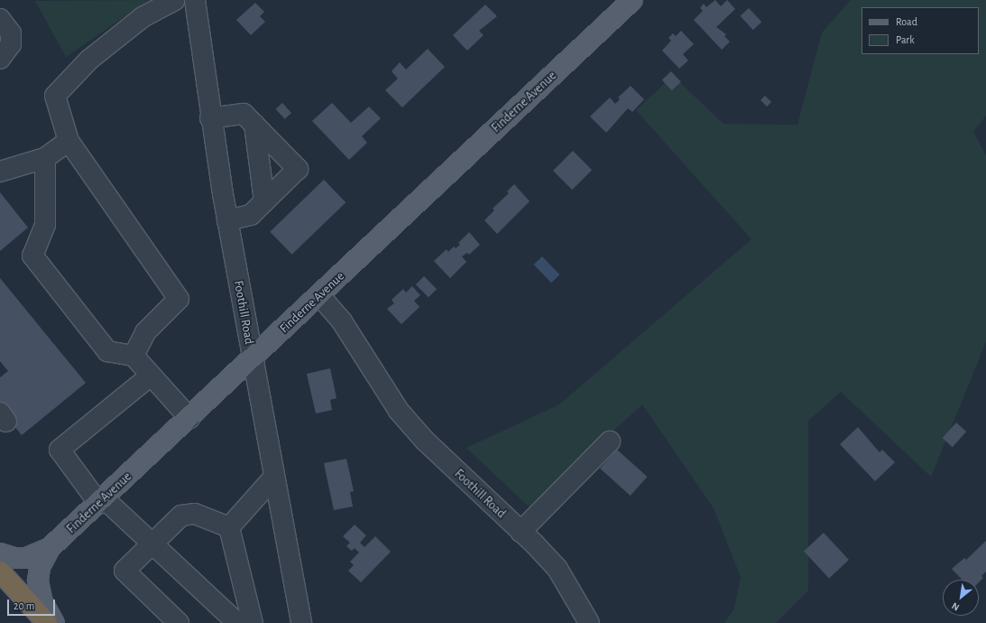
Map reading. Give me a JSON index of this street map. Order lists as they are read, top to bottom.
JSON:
{
  "streets": {
    "main road": ["Finderne Avenue"],
    "street": ["Foothill Road"]
  },
  "crossings": [
    ["Finderne Avenue", "Foothill Road"]
  ],
  "legend": ["Road", "Park"],
  "scale_bar": "20 m",
  "north": "bottom left"
}
